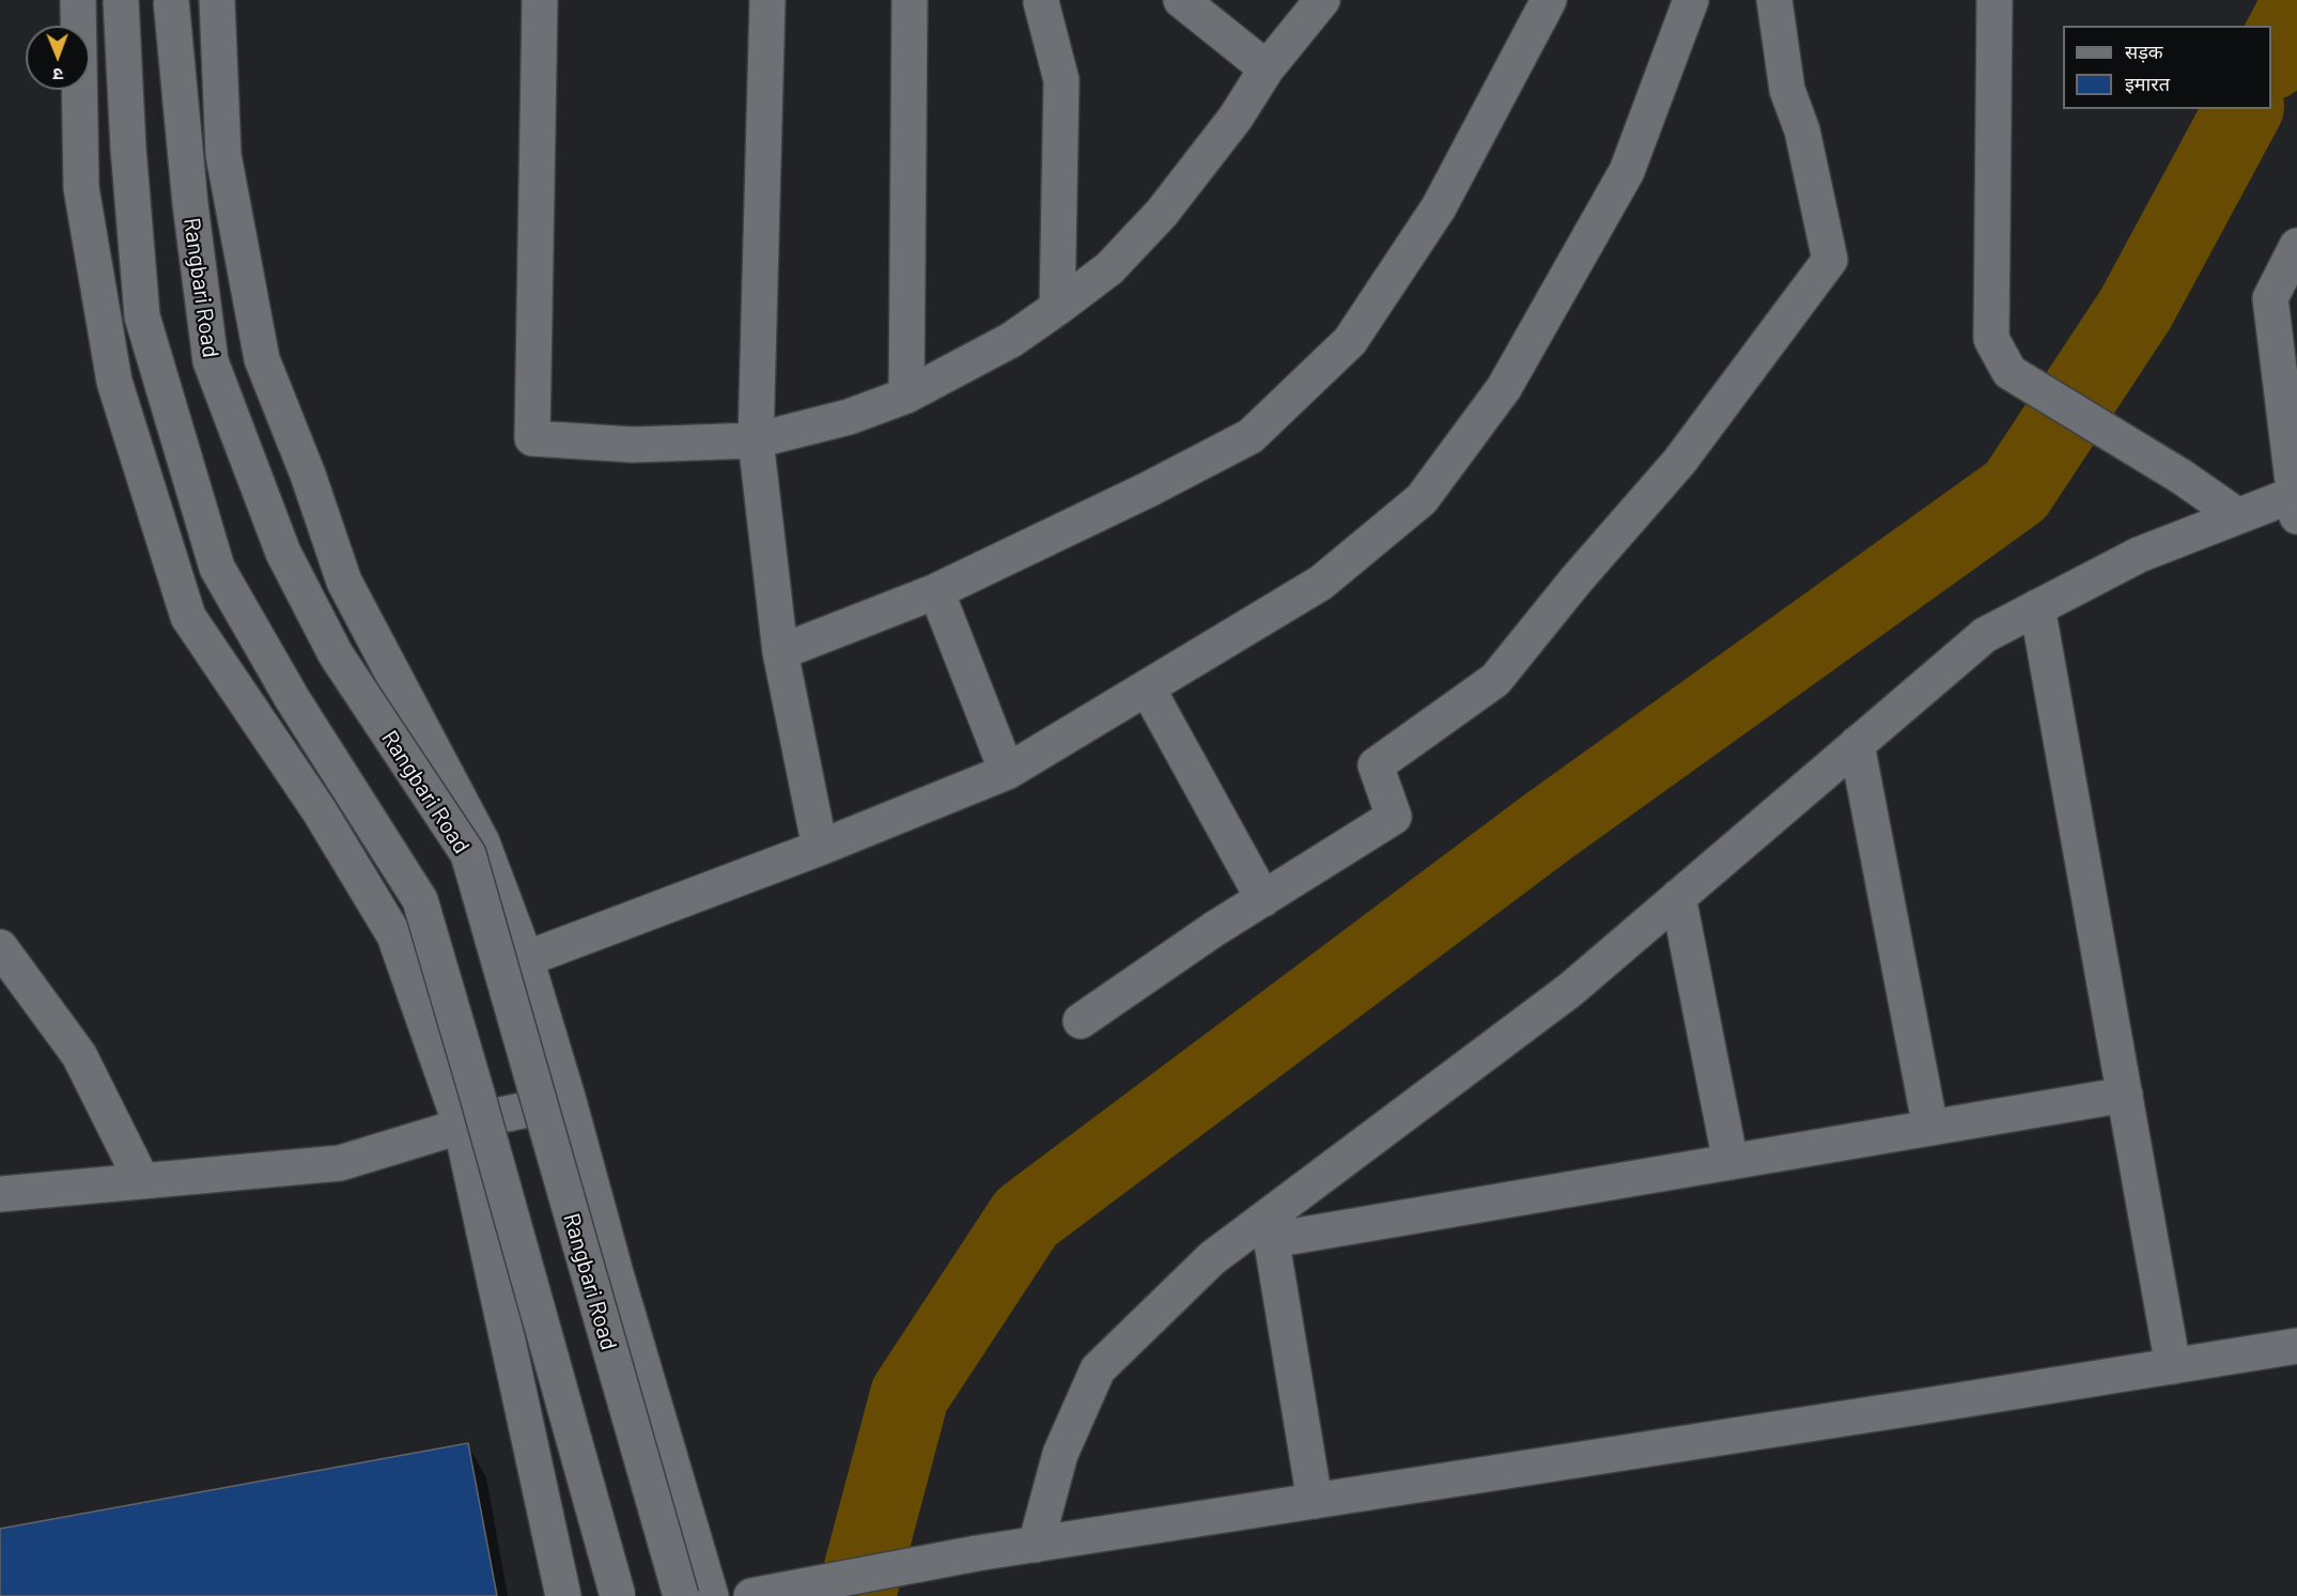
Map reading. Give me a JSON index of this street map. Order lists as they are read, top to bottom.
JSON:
{
  "streets": {
    "street": ["Rangbari Road"]
  },
  "legend": ["सड़क", "इमारत"],
  "north": "bottom"
}
